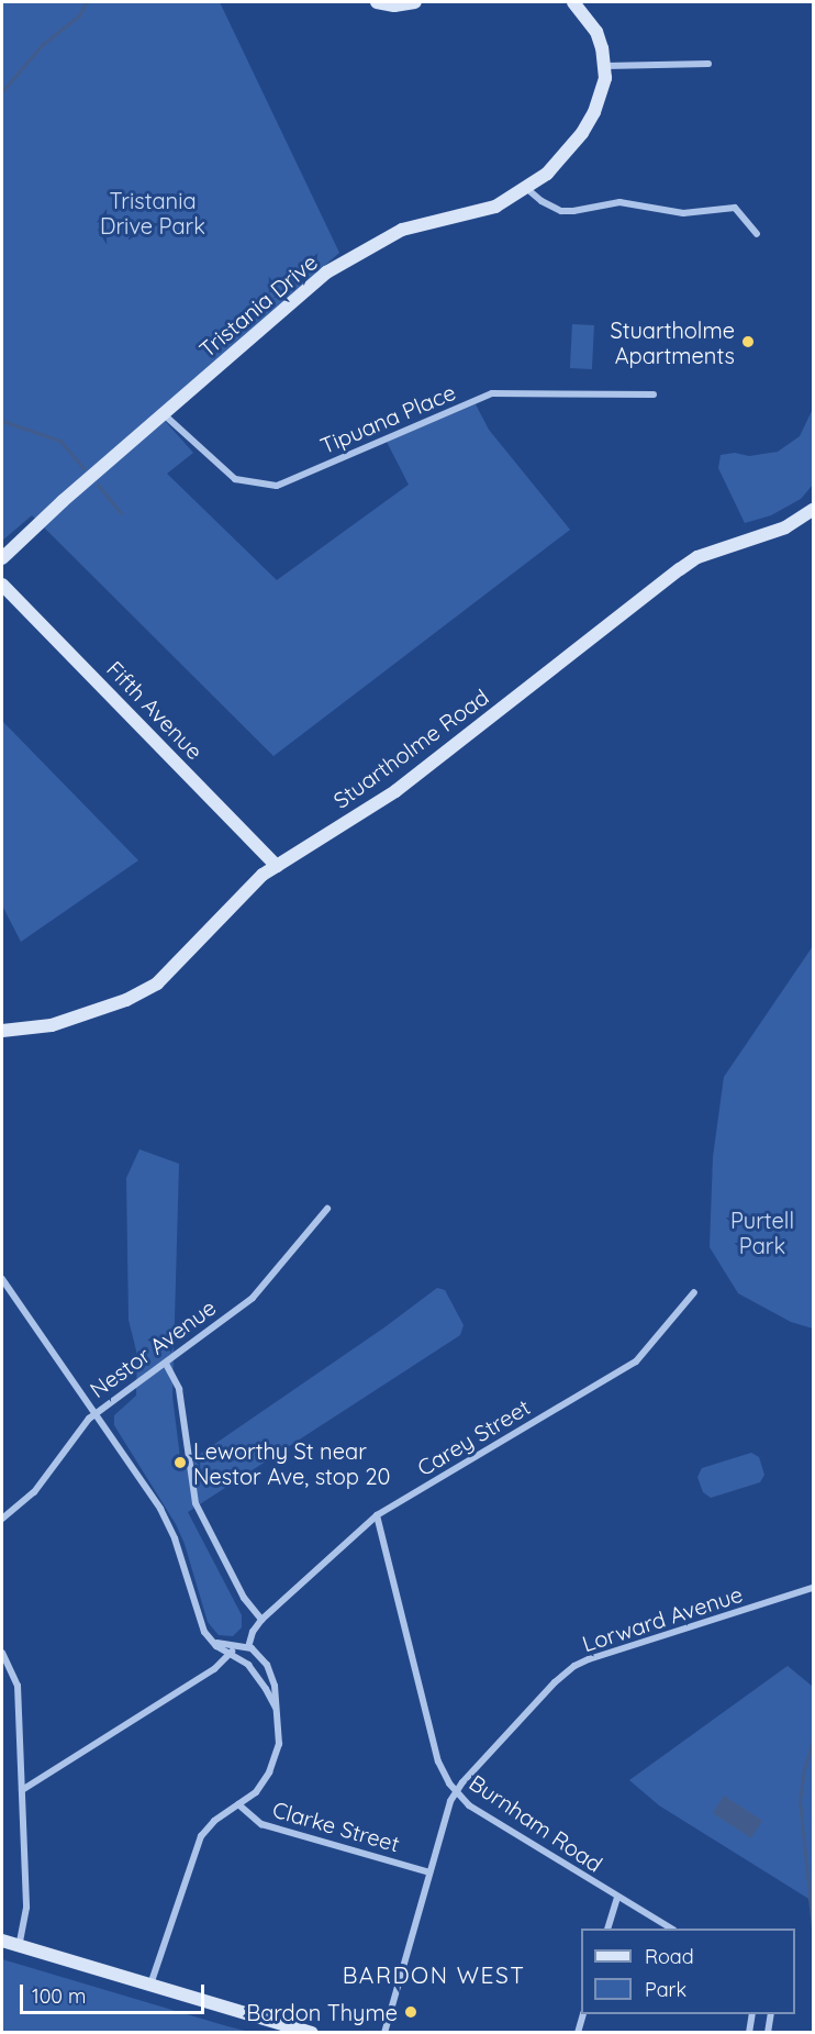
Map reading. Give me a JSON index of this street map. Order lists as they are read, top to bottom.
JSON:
{
  "streets": {
    "street": [
      "Tristania Drive",
      "Tipuana Place",
      "Fifth Avenue",
      "Stuartholme Road",
      "Nestor Avenue",
      "Carey Street",
      "Lorward Avenue",
      "Burnham Road",
      "Clarke Street"
    ]
  },
  "crossings": [
    ["Tristania Drive", "Tipuana Place"],
    ["Fifth Avenue", "Stuartholme Road"],
    ["Carey Street", "Burnham Road"],
    ["Lorward Avenue", "Burnham Road"]
  ],
  "districts": ["BARDON WEST"],
  "parks": ["Tristania Drive Park", "Purtell Park"],
  "places": ["Stuartholme Apartments", "Leworthy St near Nestor Ave, stop 20", "Bardon Thyme"],
  "legend": ["Road", "Park"],
  "scale_bar": "100 m"
}
